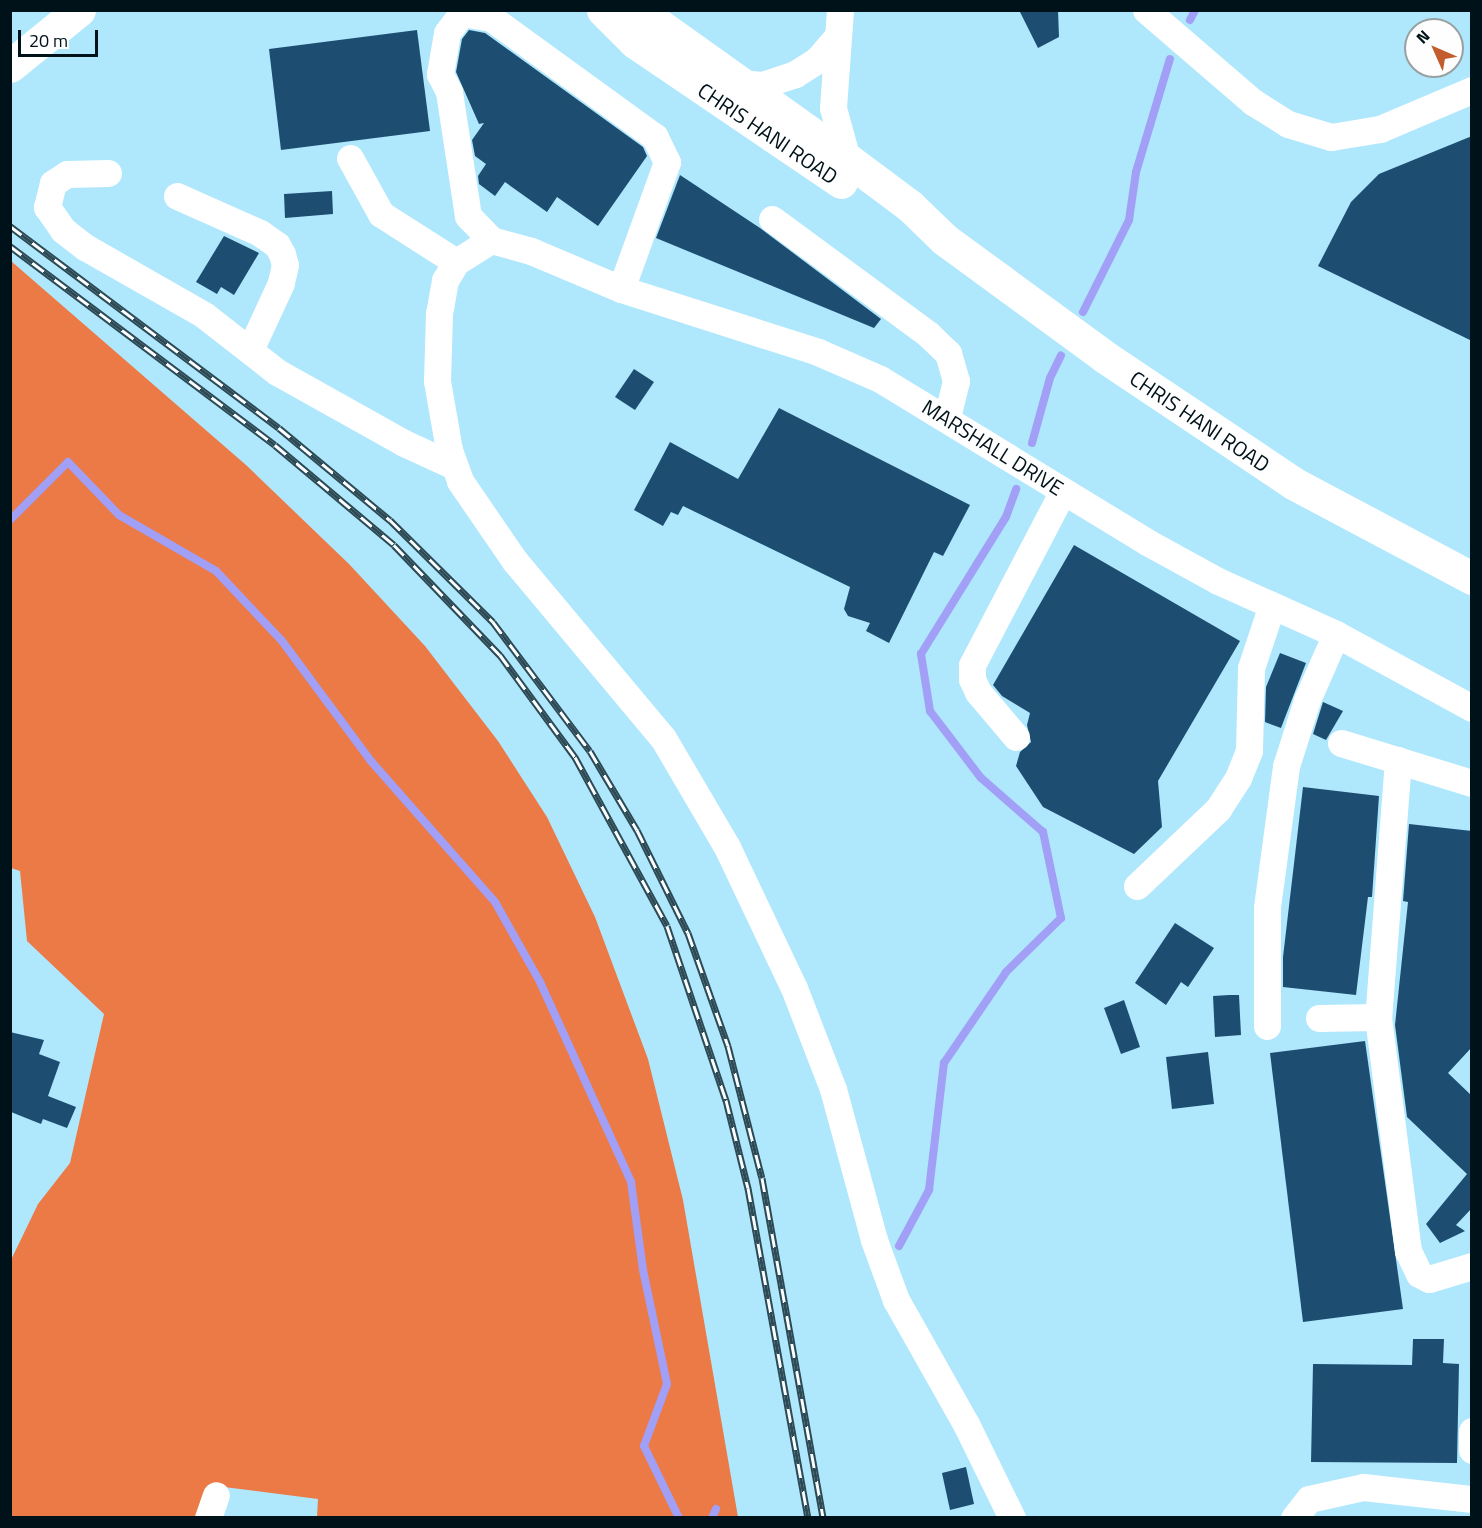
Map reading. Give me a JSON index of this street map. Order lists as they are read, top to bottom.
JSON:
{
  "streets": {
    "main road": ["CHRIS HANI ROAD"],
    "lane": ["MARSHALL DRIVE"]
  },
  "scale_bar": "20 m",
  "north": "top left"
}
